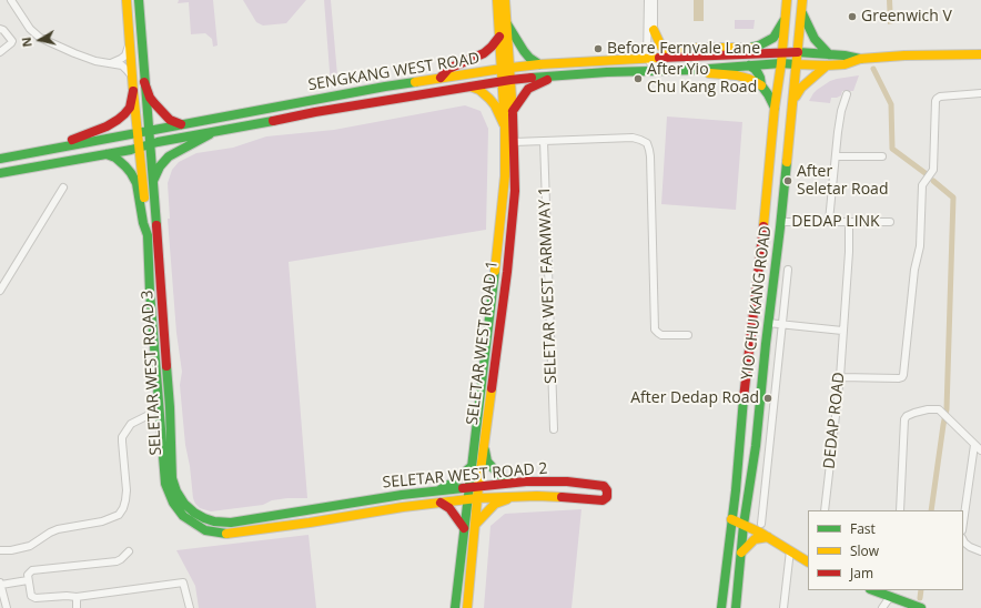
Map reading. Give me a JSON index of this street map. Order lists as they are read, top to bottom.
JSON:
{
  "streets": {
    "main road": [
      "SENGKANG WEST ROAD",
      "YIO CHU KANG ROAD",
      "SELETAR WEST ROAD 1",
      "SELETAR WEST ROAD 3",
      "SELETAR WEST ROAD 2"
    ],
    "street": ["DEDAP LINK", "SELETAR WEST FARMWAY 1", "DEDAP ROAD"]
  },
  "crossings": [
    ["SENGKANG WEST ROAD", "YIO CHU KANG ROAD"],
    ["SENGKANG WEST ROAD", "SELETAR WEST ROAD 1"],
    ["SENGKANG WEST ROAD", "SELETAR WEST ROAD 3"],
    ["DEDAP LINK", "YIO CHU KANG ROAD"],
    ["DEDAP LINK", "DEDAP ROAD"],
    ["SELETAR WEST ROAD 1", "SELETAR WEST ROAD 2"],
    ["SELETAR WEST ROAD 3", "SELETAR WEST ROAD 2"]
  ],
  "places": [
    "Greenwich V",
    "Before Fernvale Lane",
    "After Yio Chu Kang Road",
    "After Seletar Road",
    "After Dedap Road"
  ],
  "legend": ["Fast", "Slow", "Jam"],
  "north": "left"
}
